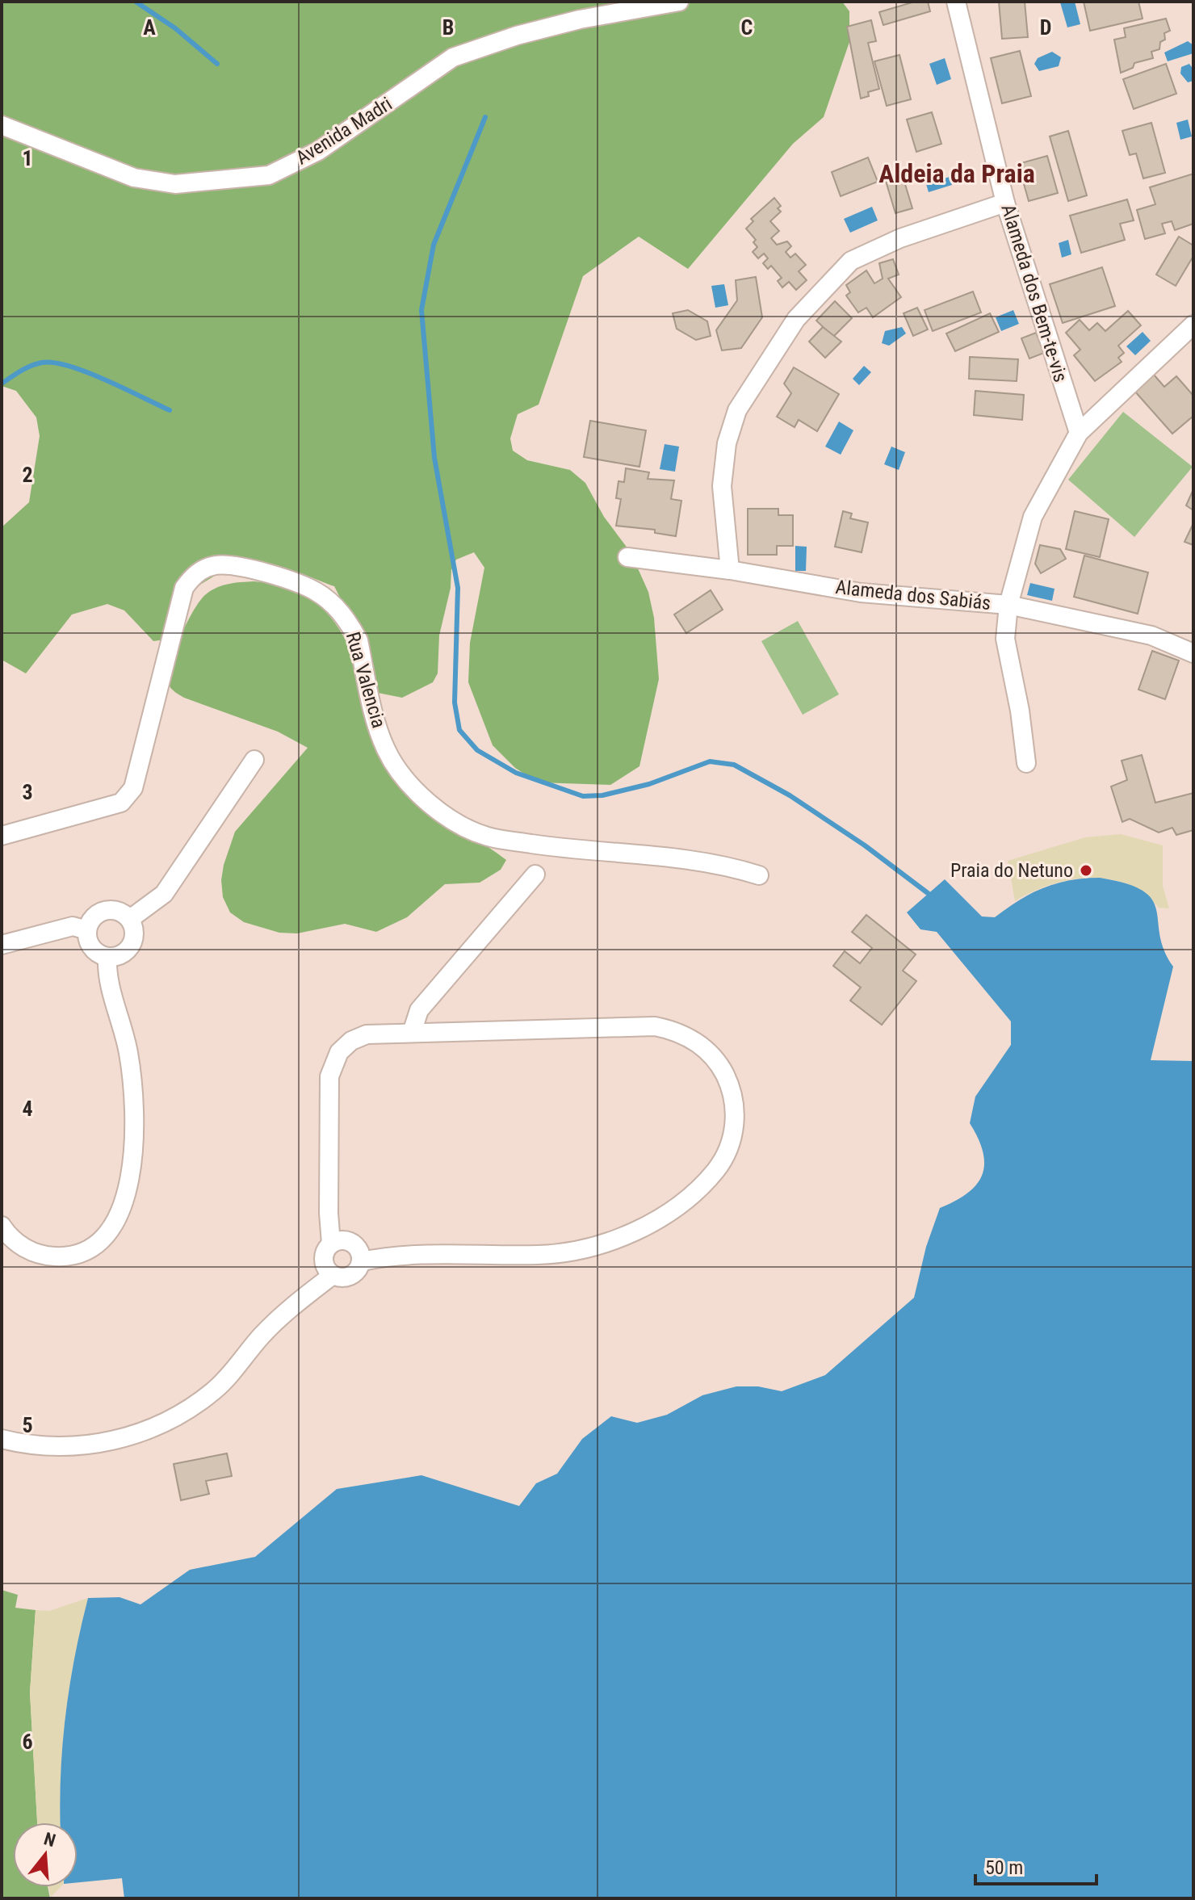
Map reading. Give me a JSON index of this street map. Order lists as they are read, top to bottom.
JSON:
{
  "streets": {
    "street": [
      "Avenida Madri",
      "Alameda dos Bem-te-vis",
      "Alameda dos Sabiás",
      "Rua Valencia"
    ]
  },
  "districts": ["Aldeia da Praia"],
  "places": ["Praia do Netuno"],
  "scale_bar": "50 m",
  "north": "top",
  "grid": {
    "columns": [
      "A",
      "B",
      "C",
      "D"
    ],
    "rows": [
      "1",
      "2",
      "3",
      "4",
      "5",
      "6"
    ]
  }
}
